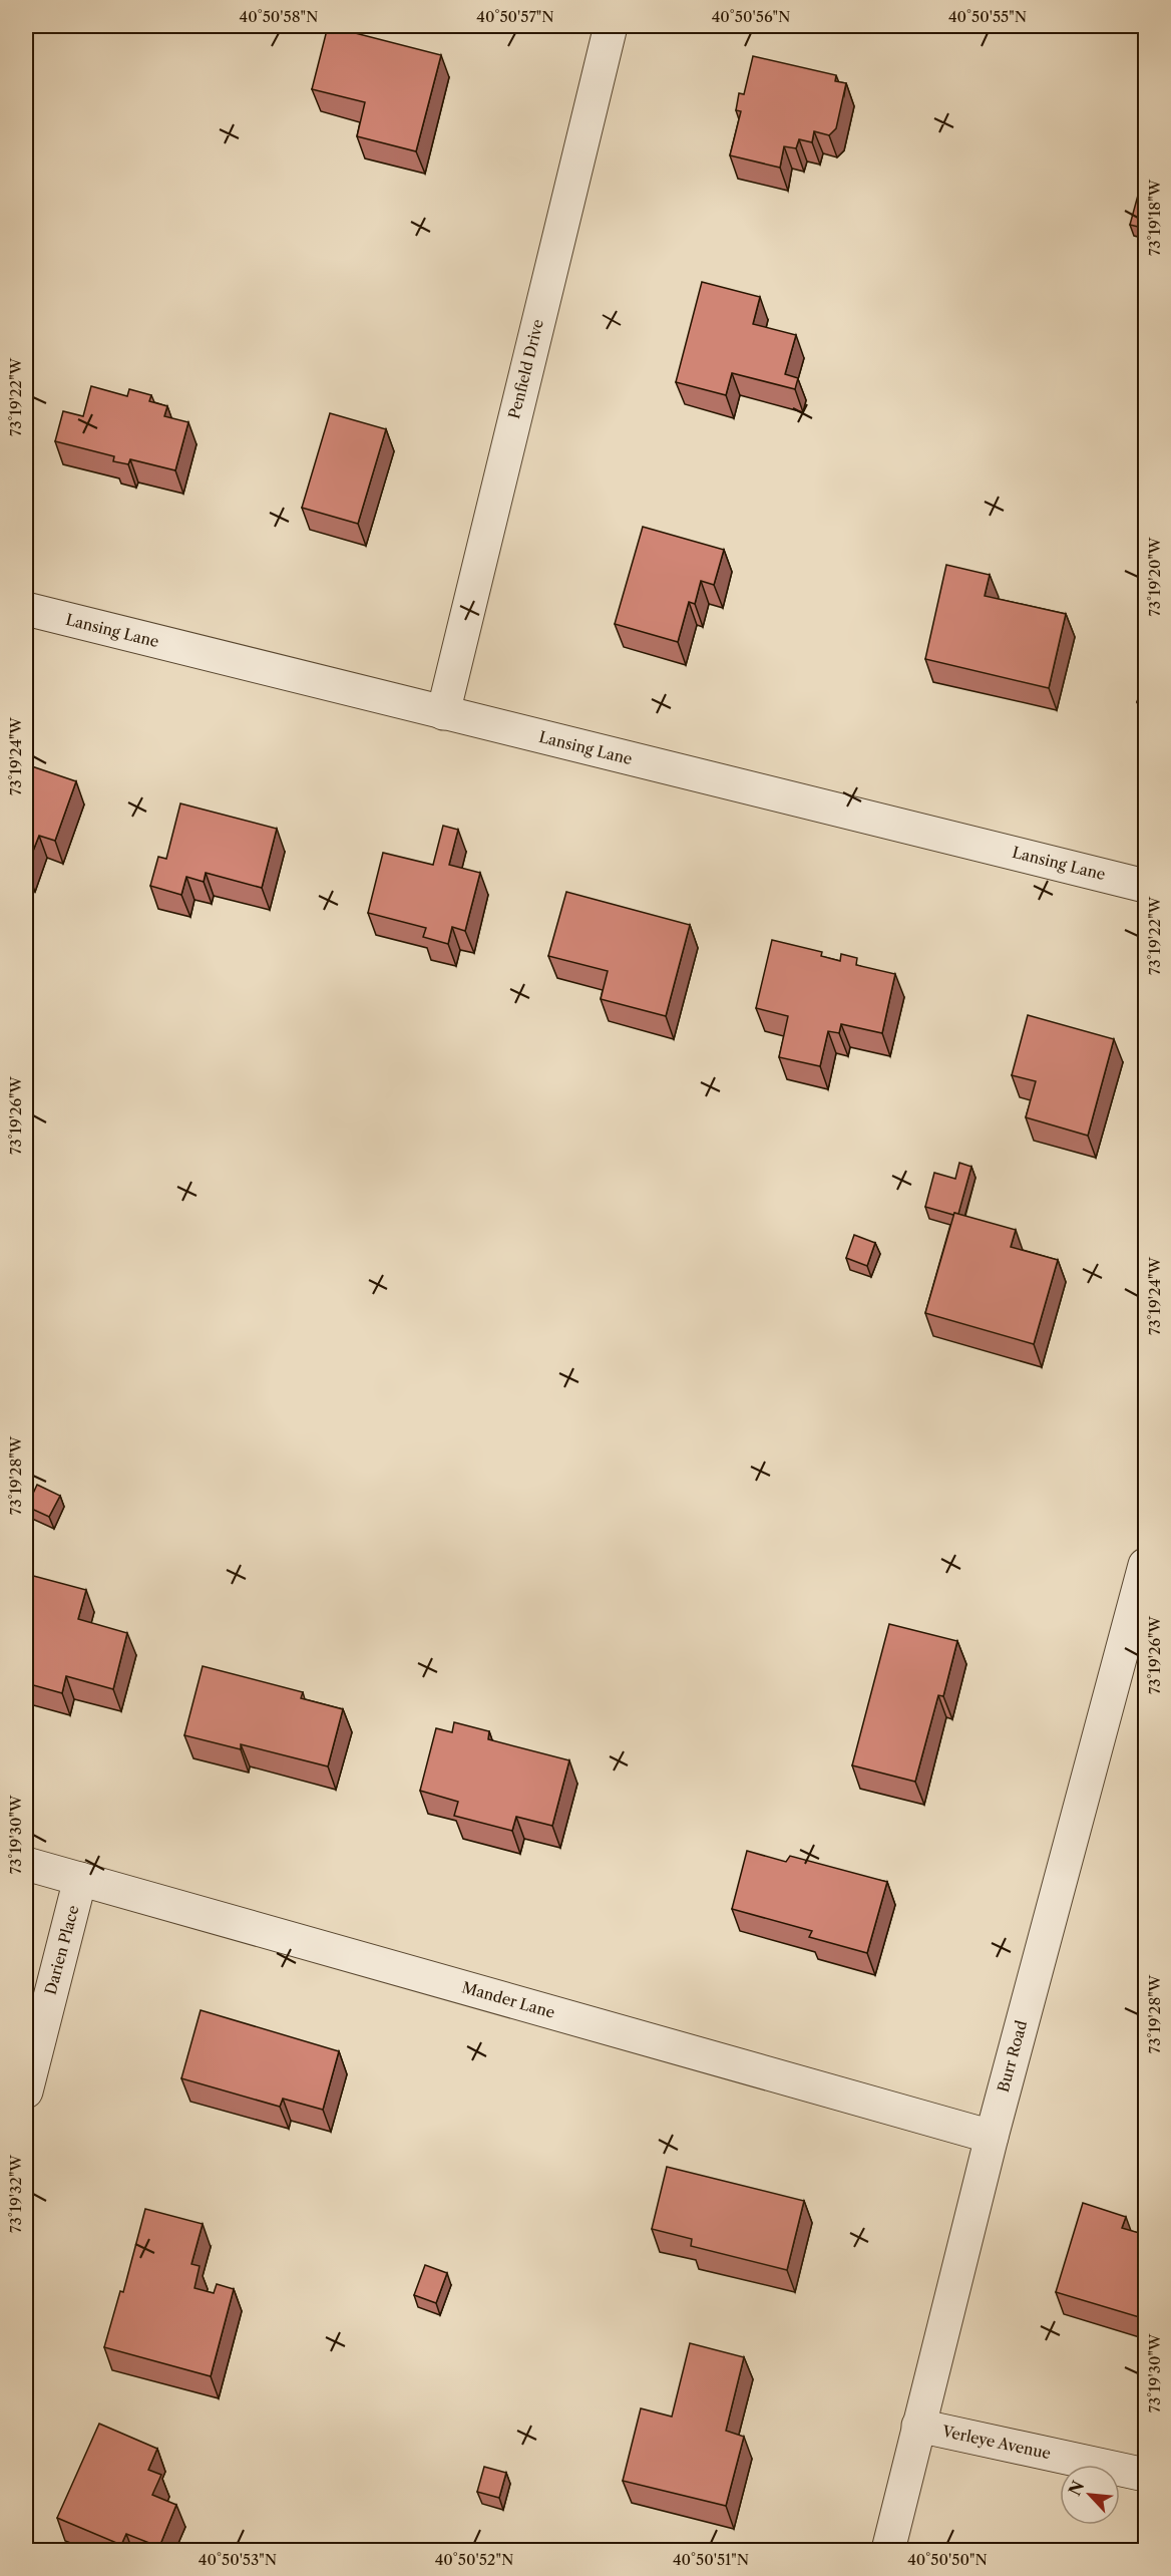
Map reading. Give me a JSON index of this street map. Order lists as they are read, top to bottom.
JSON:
{
  "streets": {
    "street": [
      "Penfield Drive",
      "Lansing Lane",
      "Darien Place",
      "Mander Lane",
      "Burr Road",
      "Verleye Avenue"
    ]
  },
  "crossings": [
    ["Penfield Drive", "Lansing Lane"],
    ["Darien Place", "Mander Lane"],
    ["Mander Lane", "Burr Road"],
    ["Burr Road", "Verleye Avenue"]
  ],
  "north": "top left",
  "coordinates": [
    "40°50'58\"N",
    "40°50'57\"N",
    "40°50'56\"N",
    "40°50'55\"N",
    "73°19'18\"W",
    "73°19'22\"W",
    "73°19'20\"W",
    "73°19'24\"W",
    "73°19'26\"W",
    "73°19'28\"W",
    "73°19'30\"W",
    "73°19'32\"W",
    "40°50'53\"N",
    "40°50'52\"N",
    "40°50'51\"N",
    "40°50'50\"N"
  ]
}
